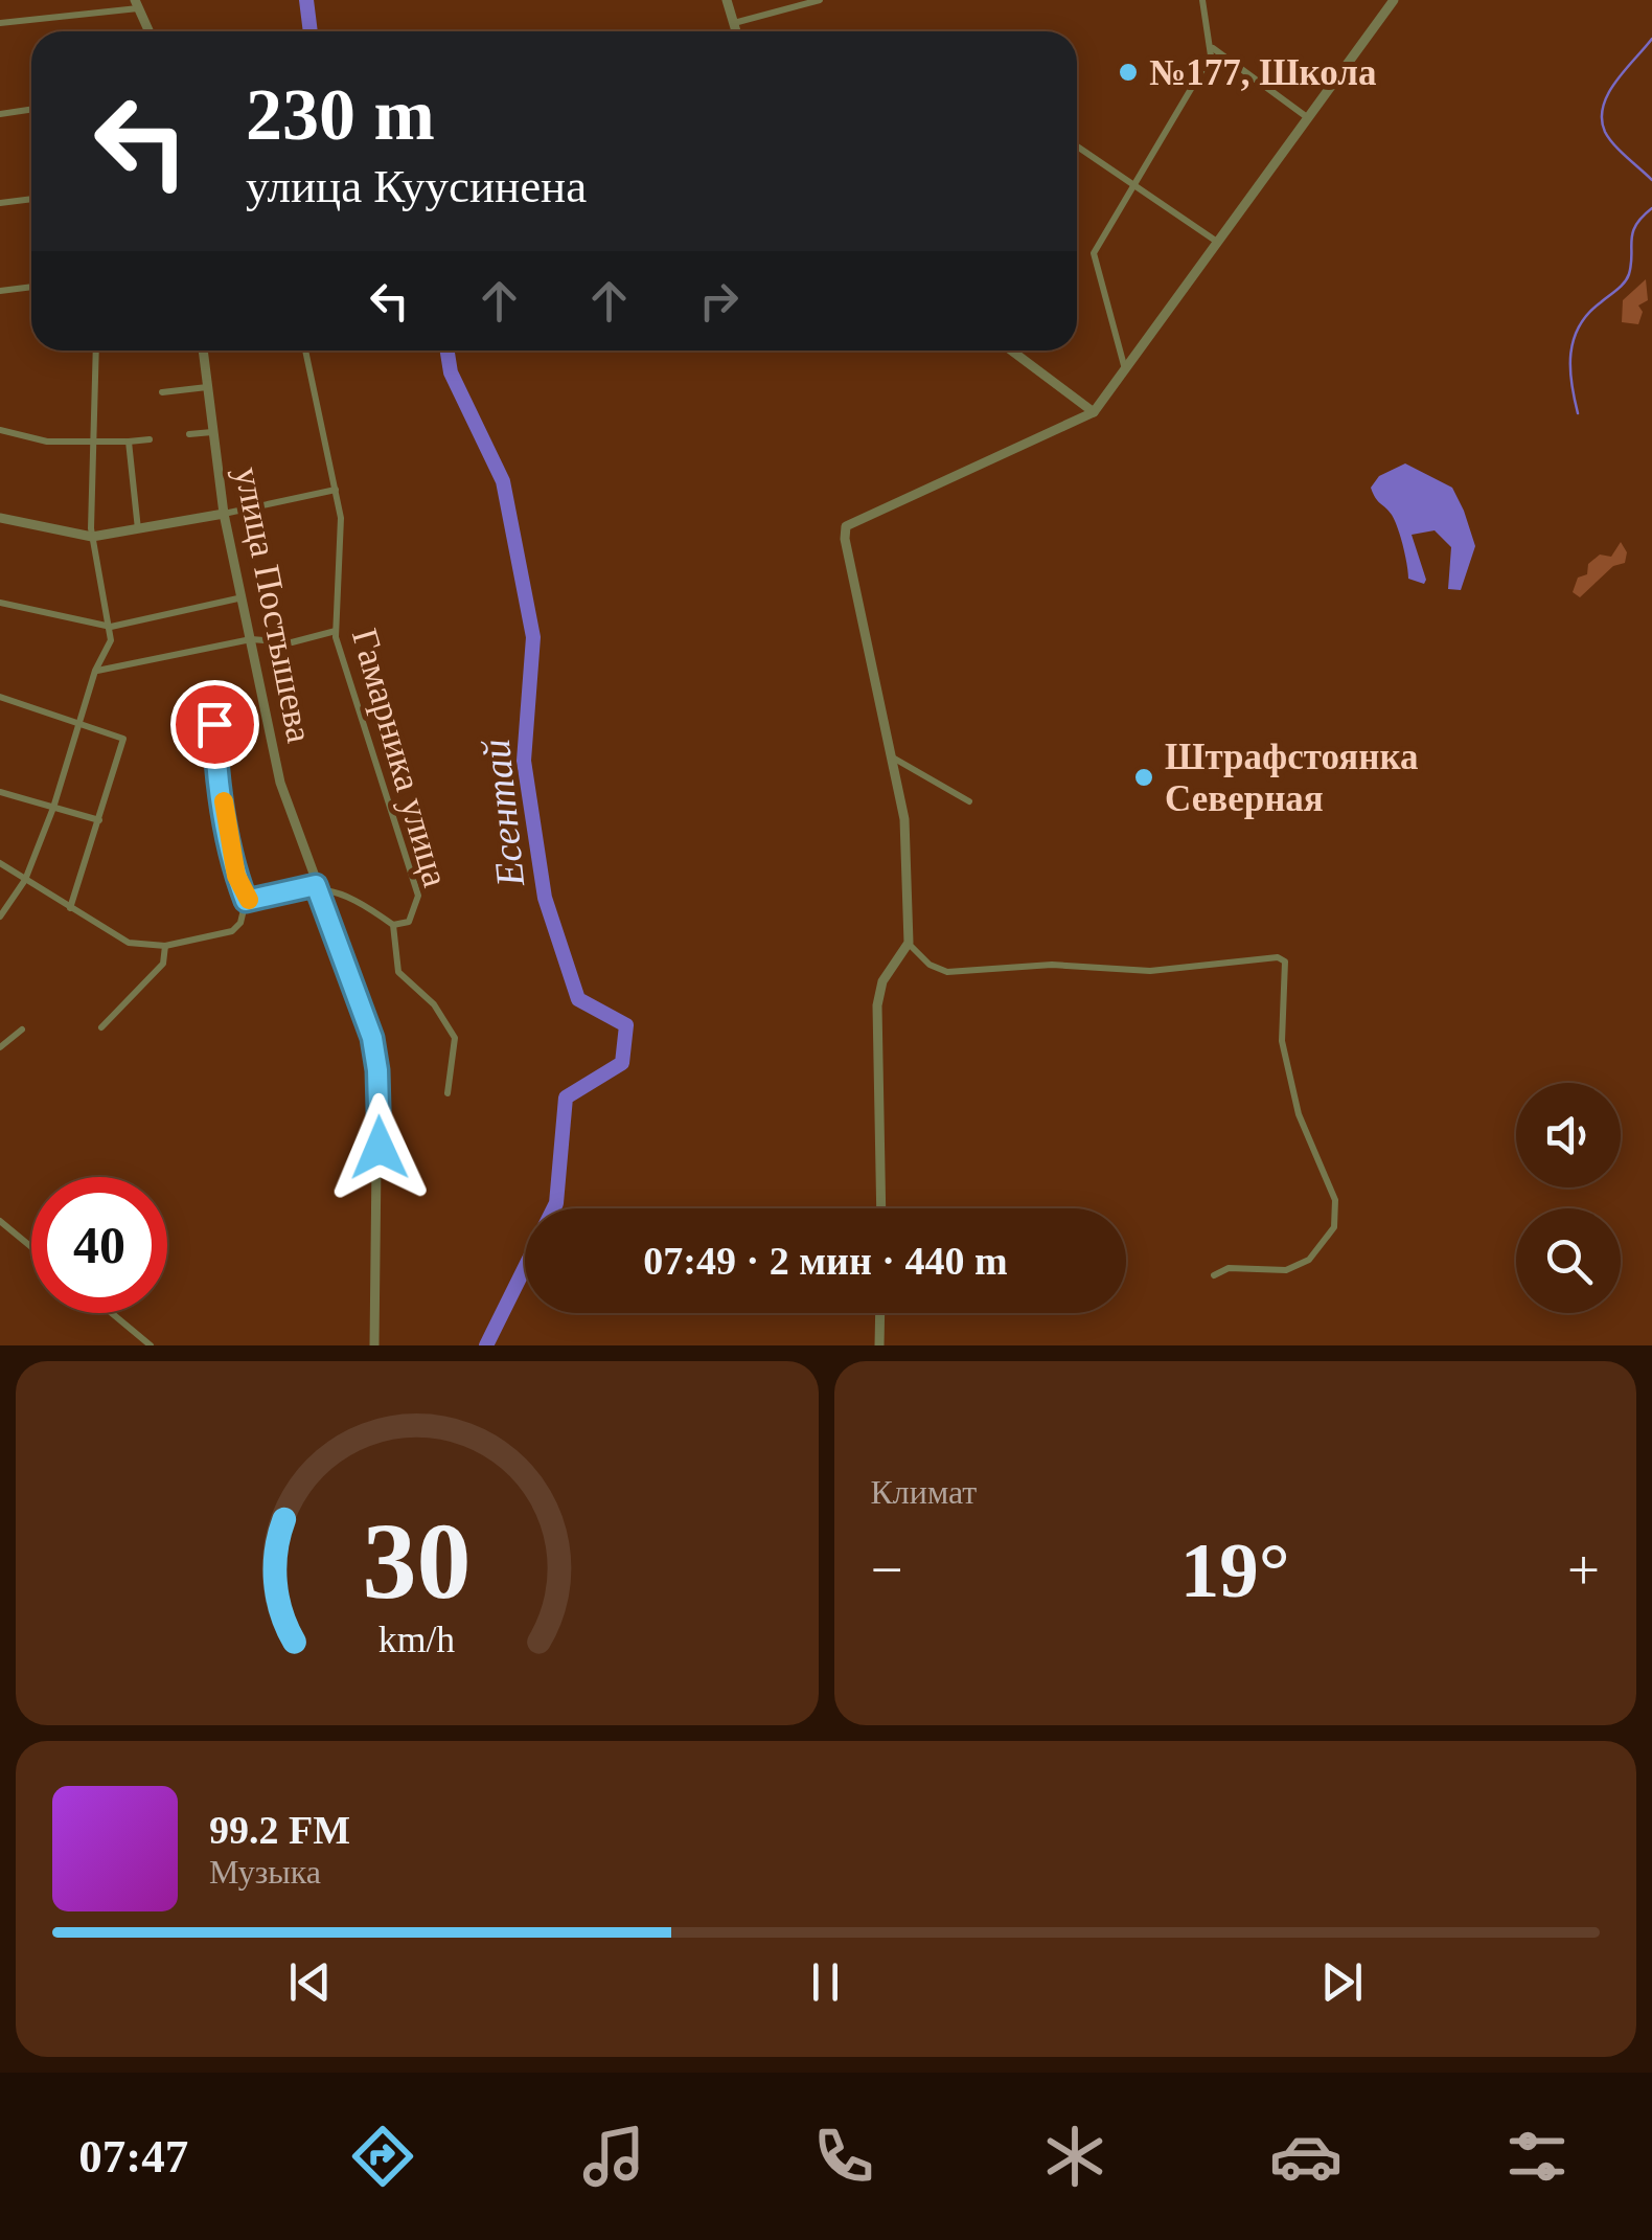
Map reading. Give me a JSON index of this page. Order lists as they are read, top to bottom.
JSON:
{
  "streets": {
    "street": ["улица Постышева", "Гамарника улица"]
  },
  "water": ["Есентай"],
  "places": ["№177, Школа", "Штрафстоянка Северная"],
  "page": {
    "turn": ["230 m", "улица Куусинена"],
    "limit": "40",
    "trip": "07:49 · 2 мин · 440 m",
    "tile": "Климат",
    "heat": ["−", "19°", "+"],
    "song": ["99.2 FM", "Музыка"],
    "tabs": "07:47",
    "gauge": ["30", "km/h"]
  }
}
